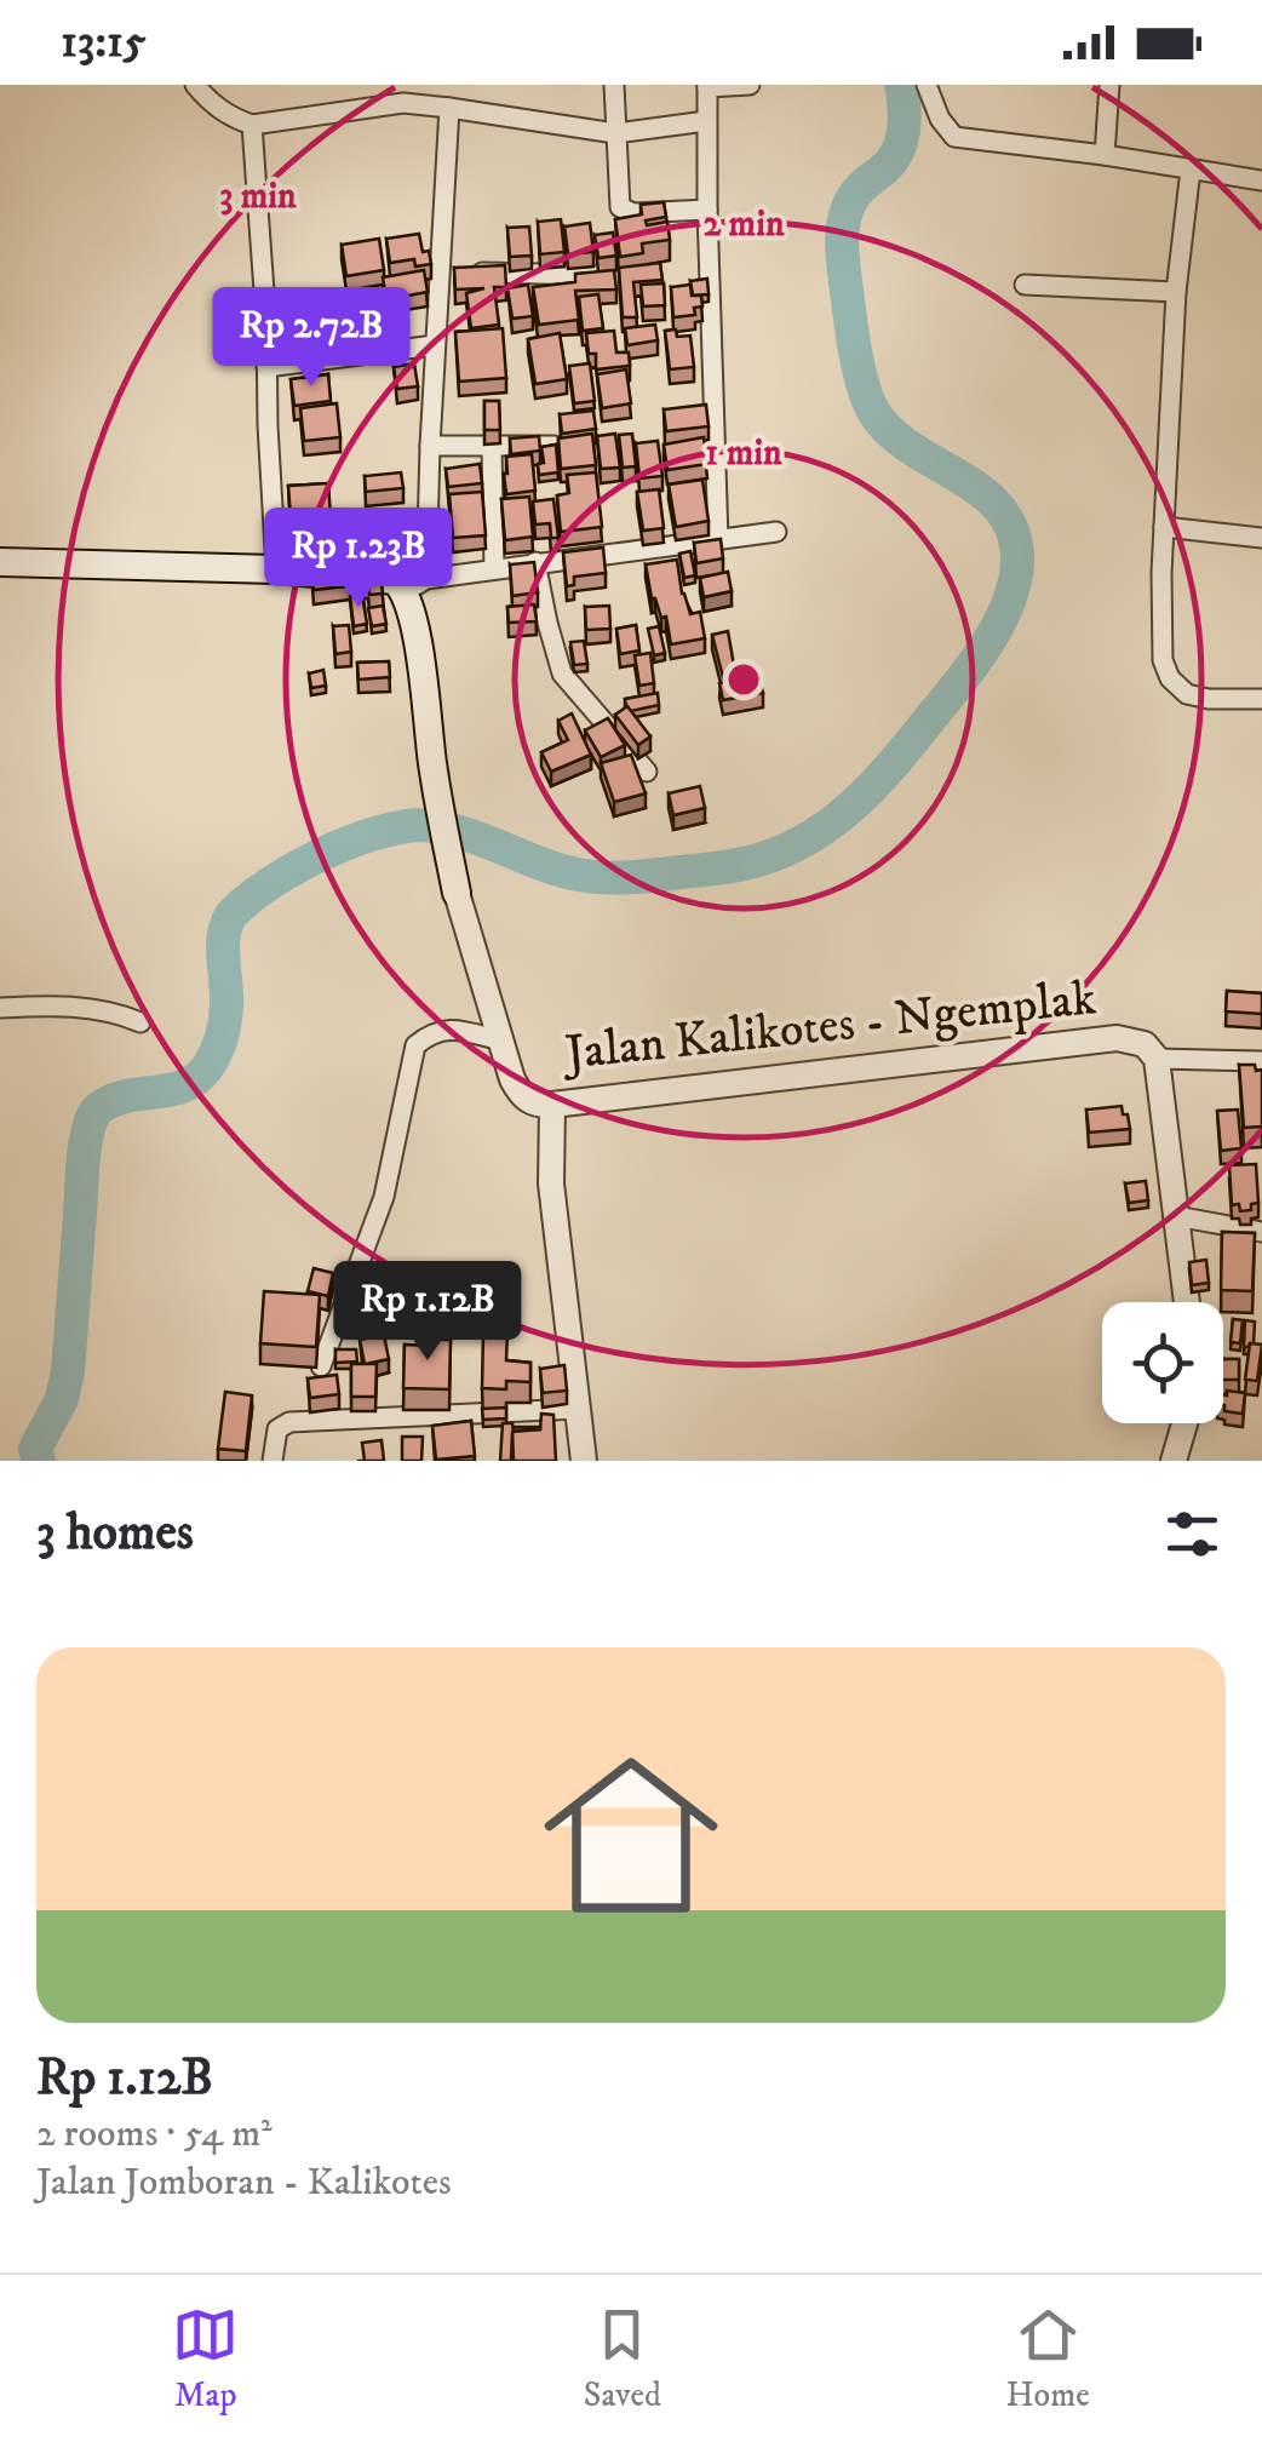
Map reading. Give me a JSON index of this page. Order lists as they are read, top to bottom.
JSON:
{
  "streets": {
    "main road": ["Jalan Kalikotes - Ngemplak"]
  },
  "page": {
    "status": "13:15",
    "price": ["Rp 2.72B", "Rp 1.23B", "Rp 1.12B"],
    "heading": "3 homes",
    "list": [
      {
        "name": "Rp 1.12B",
        "note": "2 rooms · 54 m² · Jalan Jomboran - Kalikotes"
      }
    ],
    "tabs": ["Map", "Saved", "Home"]
  },
  "rings": ["3 min", "2 min", "1 min"]
}
